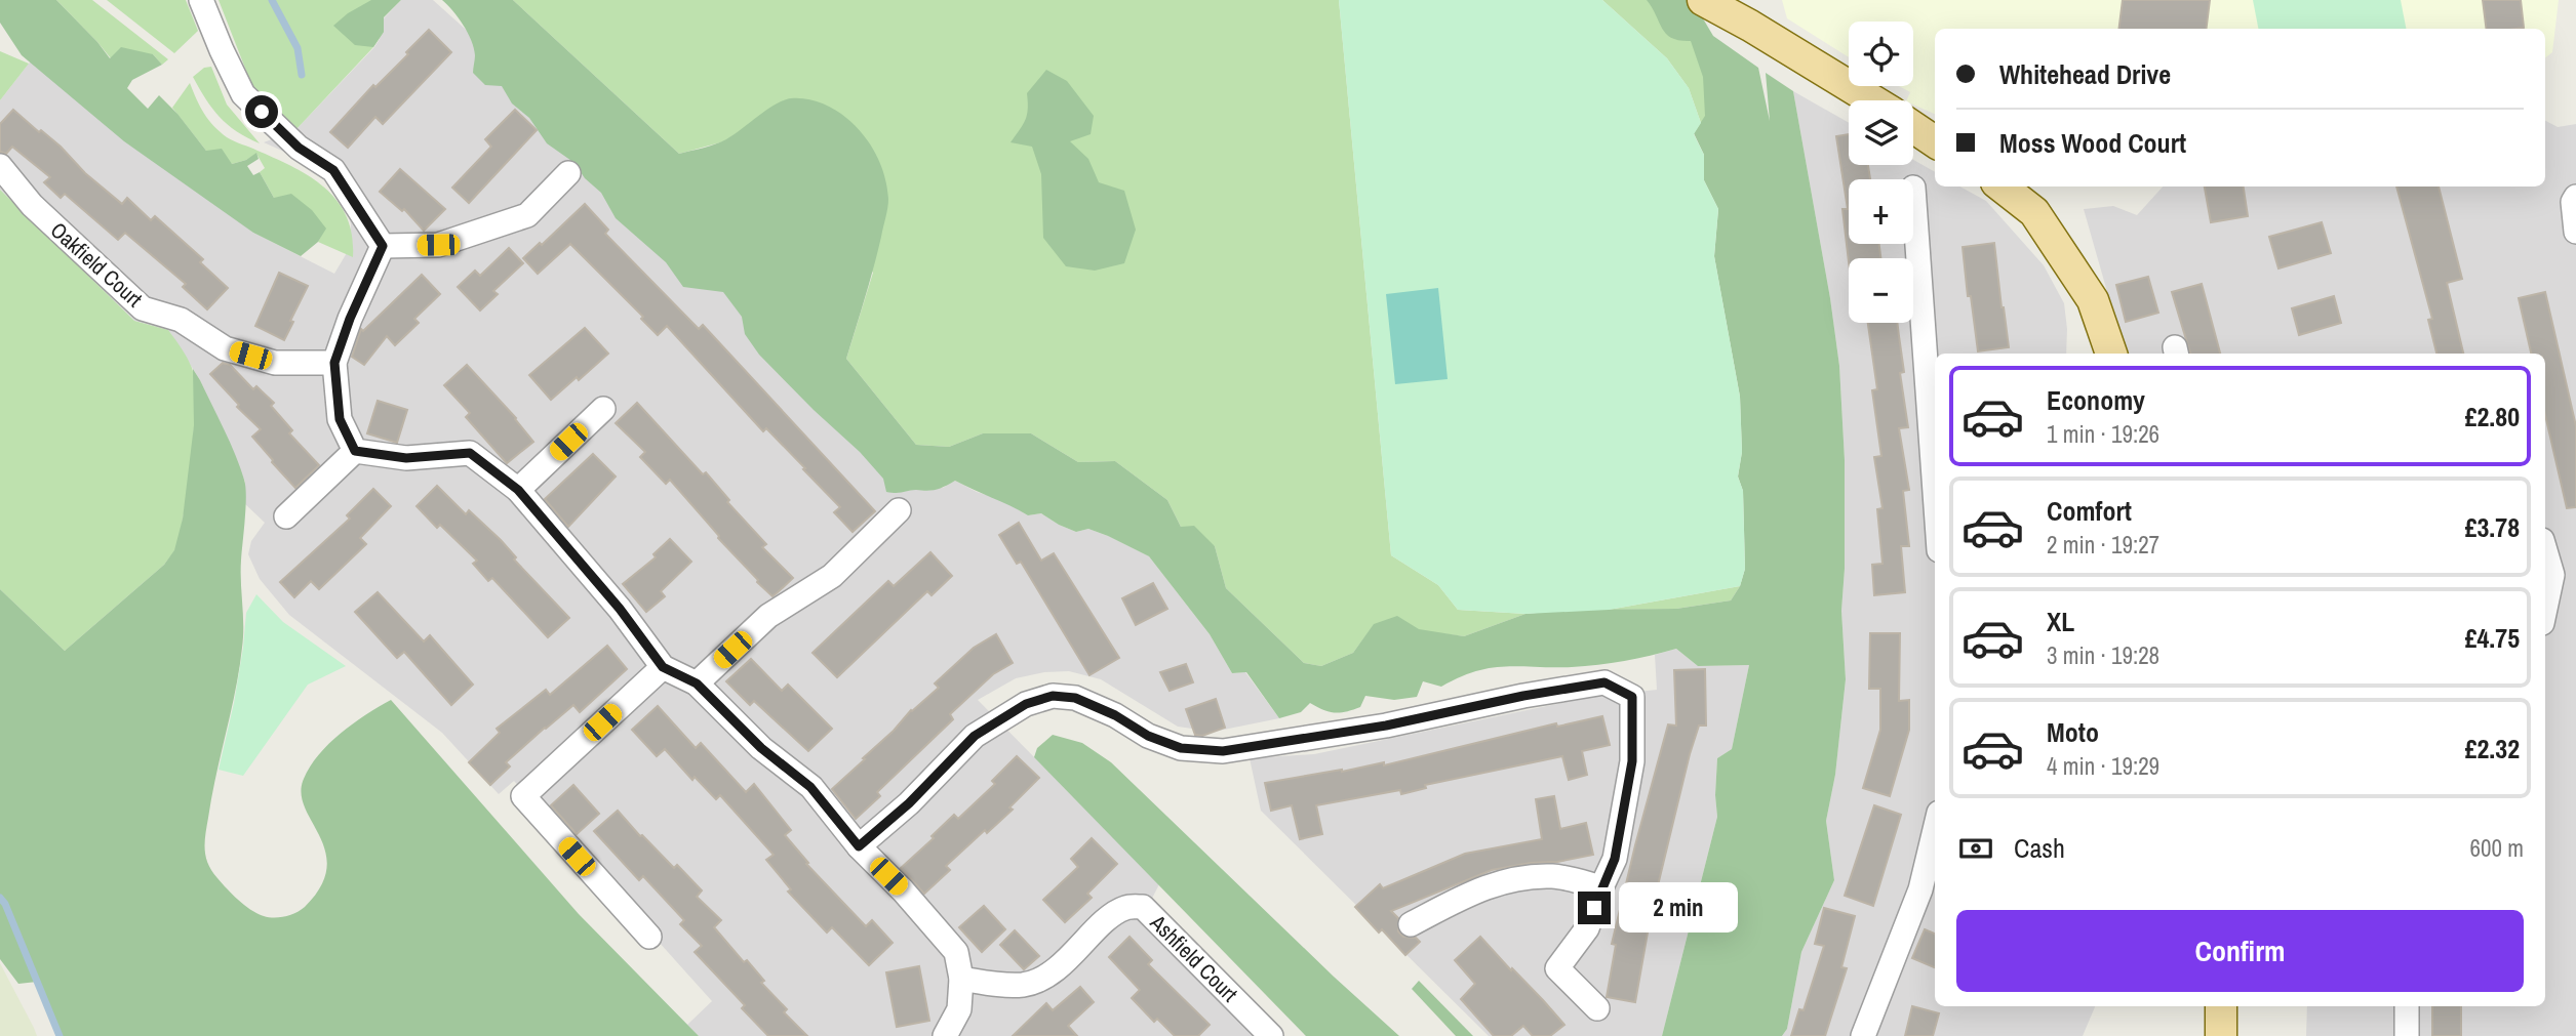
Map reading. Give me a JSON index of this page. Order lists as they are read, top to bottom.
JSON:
{
  "streets": {
    "street": ["Oakfield Court", "Ashfield Court"]
  },
  "page": {
    "map_buttons": ["+", "−"],
    "banner": ["Whitehead Drive", "Moss Wood Court"],
    "list": [
      {
        "name": "Economy",
        "note": "1 min · 19:26",
        "value": "£2.80"
      },
      {
        "name": "Comfort",
        "note": "2 min · 19:27",
        "value": "£3.78"
      },
      {
        "name": "XL",
        "note": "3 min · 19:28",
        "value": "£4.75"
      },
      {
        "name": "Moto",
        "note": "4 min · 19:29",
        "value": "£2.32"
      }
    ],
    "pay": ["Cash", "600 m"],
    "bubble": "2 min",
    "buttons": "Confirm"
  }
}
